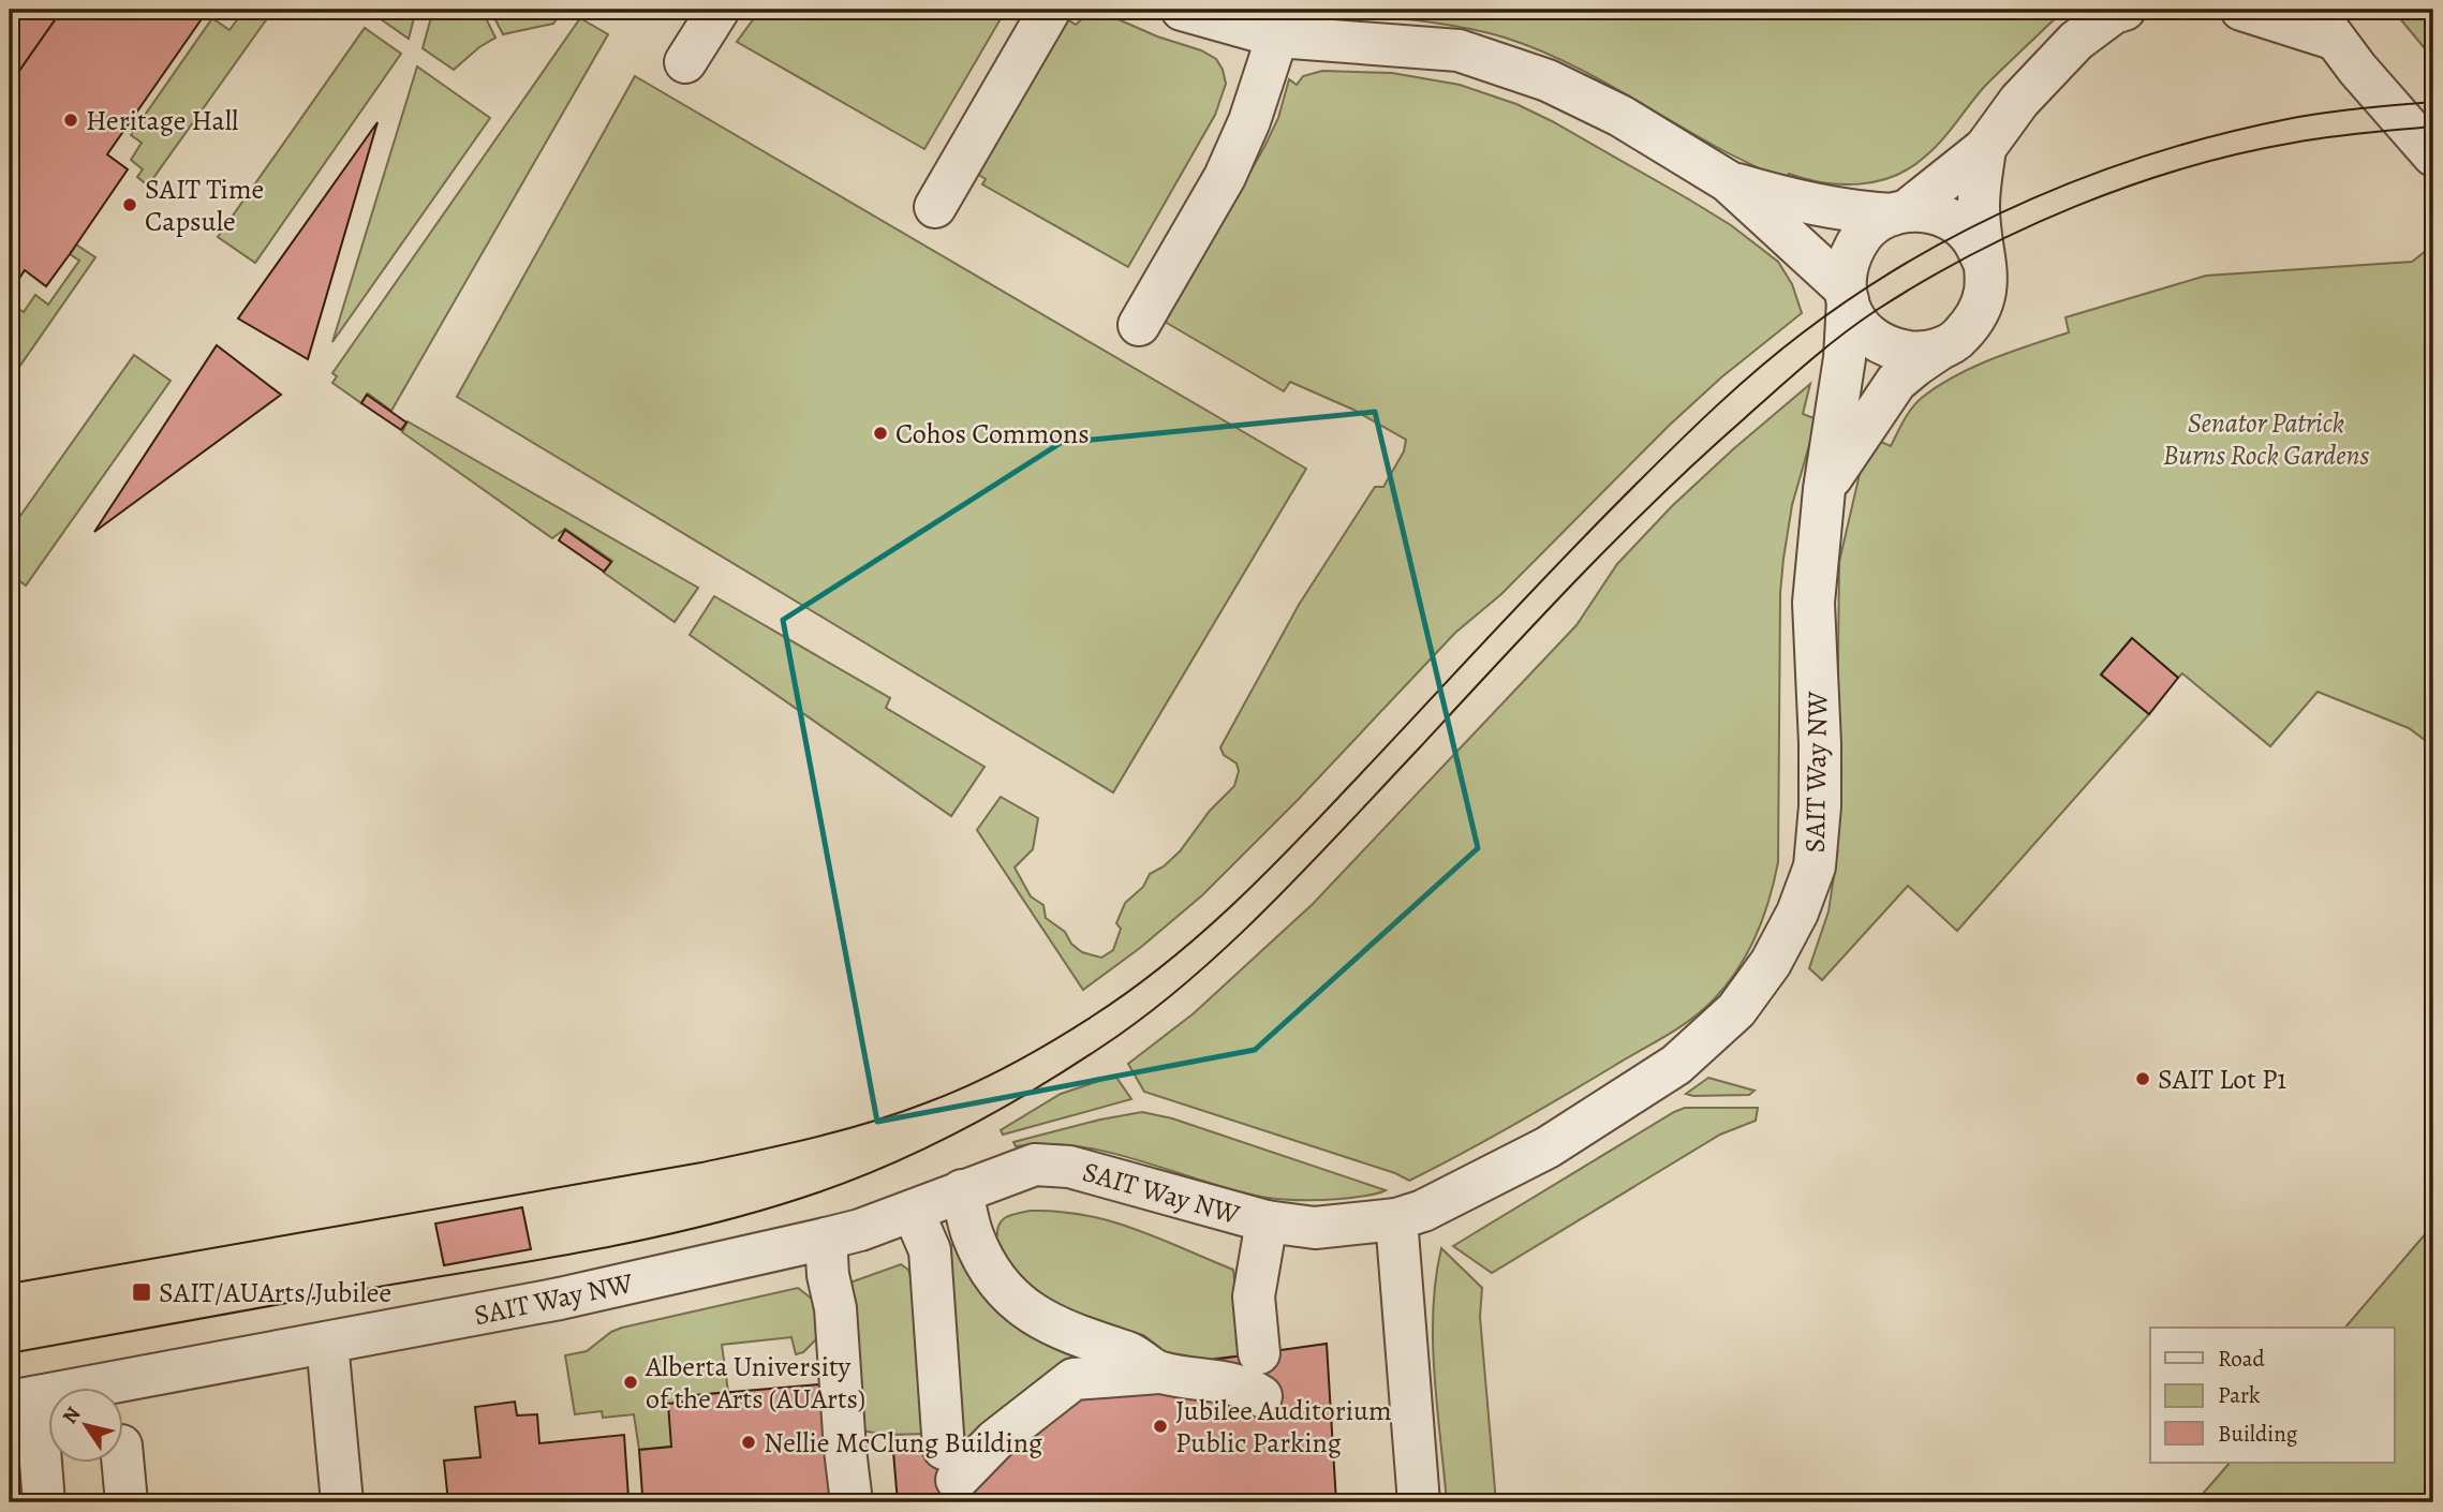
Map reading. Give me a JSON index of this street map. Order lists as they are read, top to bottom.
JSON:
{
  "streets": {
    "street": ["SAIT Way NW"]
  },
  "parks": ["Senator Patrick Burns Rock Gardens"],
  "places": {
    "other": [
      "Heritage Hall",
      "SAIT Time Capsule",
      "Cohos Commons",
      "SAIT Lot P1",
      "Alberta University of the Arts (AUArts)",
      "Jubilee Auditorium Public Parking",
      "Nellie McClung Building"
    ],
    "transit": ["SAIT/AUArts/Jubilee"]
  },
  "legend": ["Road", "Park", "Building"],
  "north": "top left"
}
